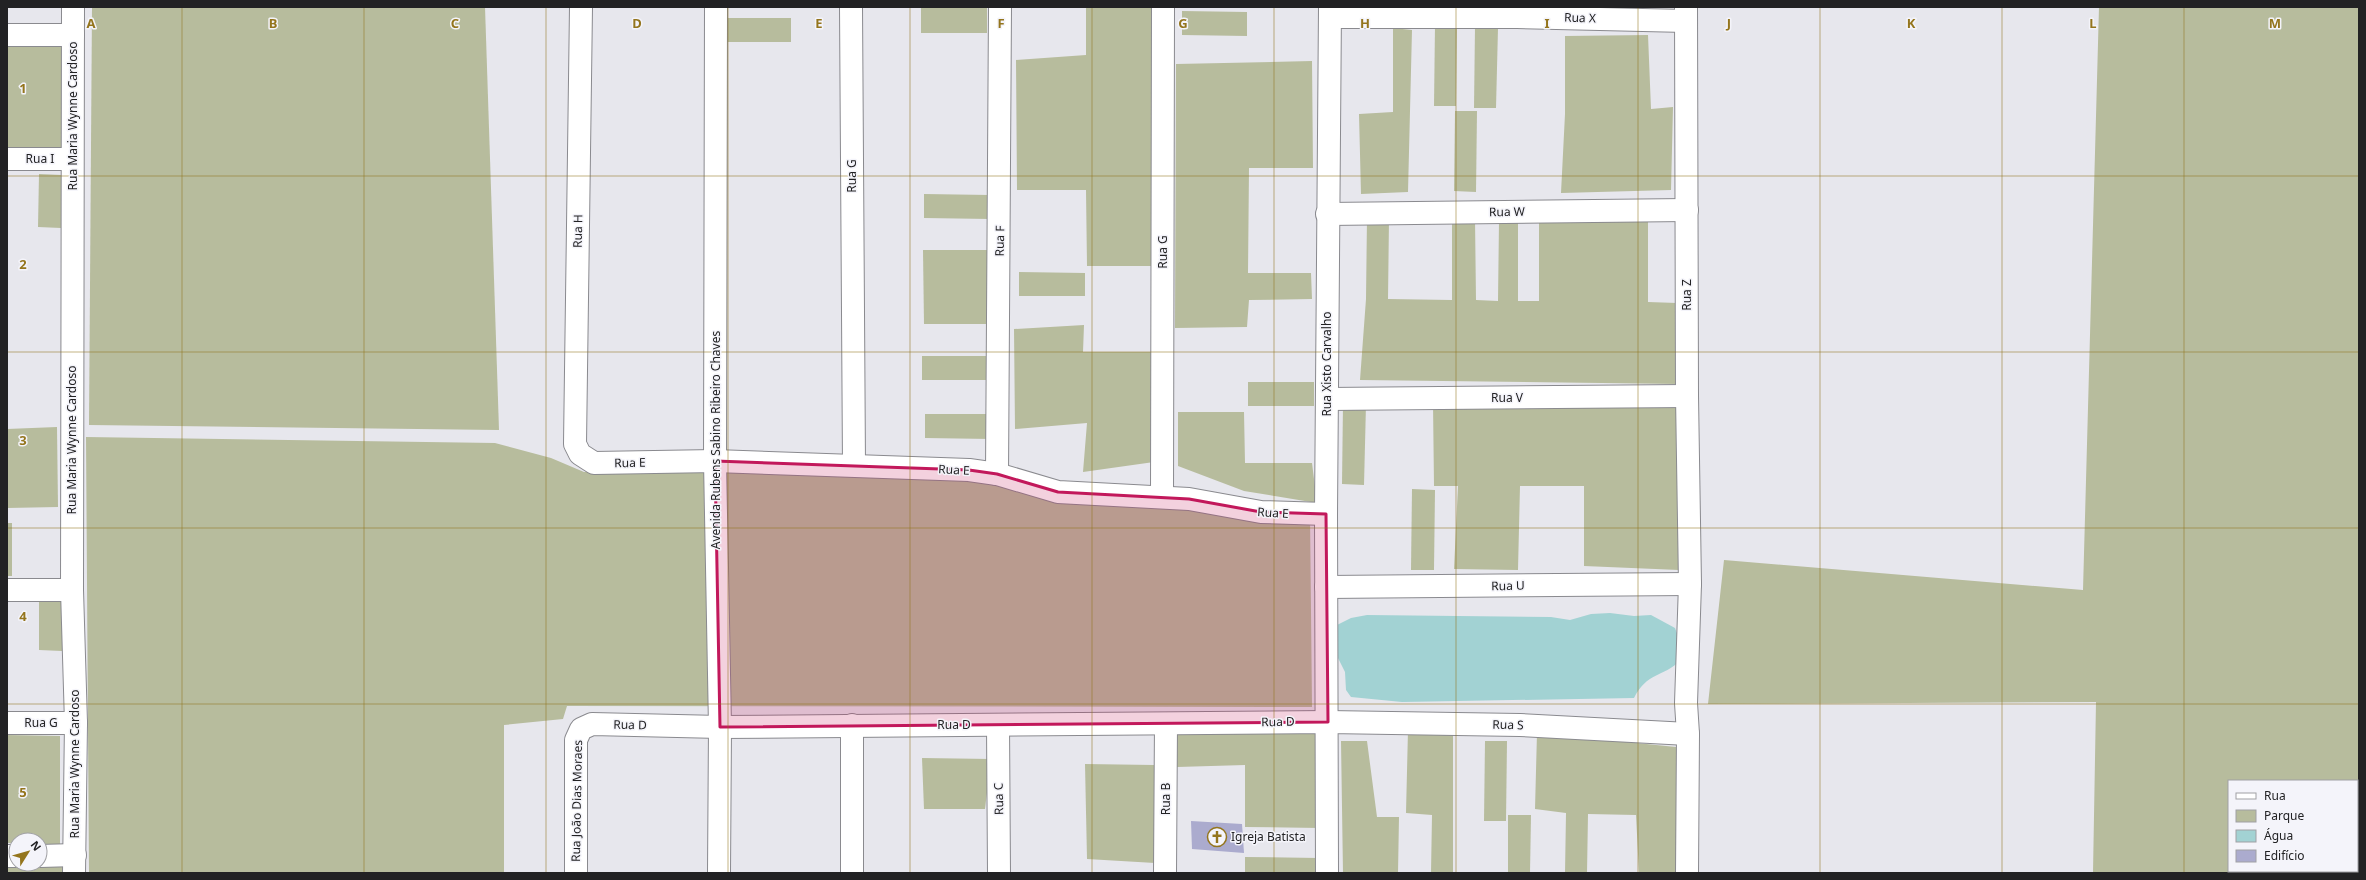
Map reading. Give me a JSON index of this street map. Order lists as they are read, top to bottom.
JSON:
{
  "streets": {
    "street": [
      "Rua X",
      "Rua Maria Wynne Cardoso",
      "Rua I",
      "Rua G",
      "Rua W",
      "Rua H",
      "Rua F",
      "Rua Z",
      "Rua Xisto Carvalho",
      "Rua V",
      "Avenida Rubens Sabino Ribeiro Chaves",
      "Rua E",
      "Rua U",
      "Rua D",
      "Rua S",
      "Rua C",
      "Rua B",
      "Rua João Dias Moraes"
    ]
  },
  "crossings": [
    ["Rua X", "Rua Z"],
    ["Rua X", "Rua Xisto Carvalho"],
    ["Rua Maria Wynne Cardoso", "Rua I"],
    ["Rua Maria Wynne Cardoso", "Rua G"],
    ["Rua G", "Rua E"],
    ["Rua W", "Rua Z"],
    ["Rua W", "Rua Xisto Carvalho"],
    ["Rua H", "Rua E"],
    ["Rua F", "Rua E"],
    ["Rua Z", "Rua V"],
    ["Rua Z", "Rua U"],
    ["Rua Z", "Rua S"],
    ["Rua Xisto Carvalho", "Rua V"],
    ["Rua Xisto Carvalho", "Rua E"],
    ["Rua Xisto Carvalho", "Rua U"],
    ["Rua Xisto Carvalho", "Rua D"],
    ["Rua Xisto Carvalho", "Rua S"],
    ["Avenida Rubens Sabino Ribeiro Chaves", "Rua E"],
    ["Avenida Rubens Sabino Ribeiro Chaves", "Rua D"],
    ["Rua D", "Rua S"],
    ["Rua D", "Rua C"],
    ["Rua D", "Rua B"],
    ["Rua D", "Rua João Dias Moraes"]
  ],
  "places": {
    "church": ["Igreja Batista"]
  },
  "legend": [
    "Rua",
    "Parque",
    "Água",
    "Edifício"
  ],
  "north": "top right",
  "grid": {
    "columns": [
      "A",
      "B",
      "C",
      "D",
      "E",
      "F",
      "G",
      "H",
      "I",
      "J",
      "K",
      "L",
      "M"
    ],
    "rows": [
      "1",
      "2",
      "3",
      "4",
      "5"
    ]
  }
}
